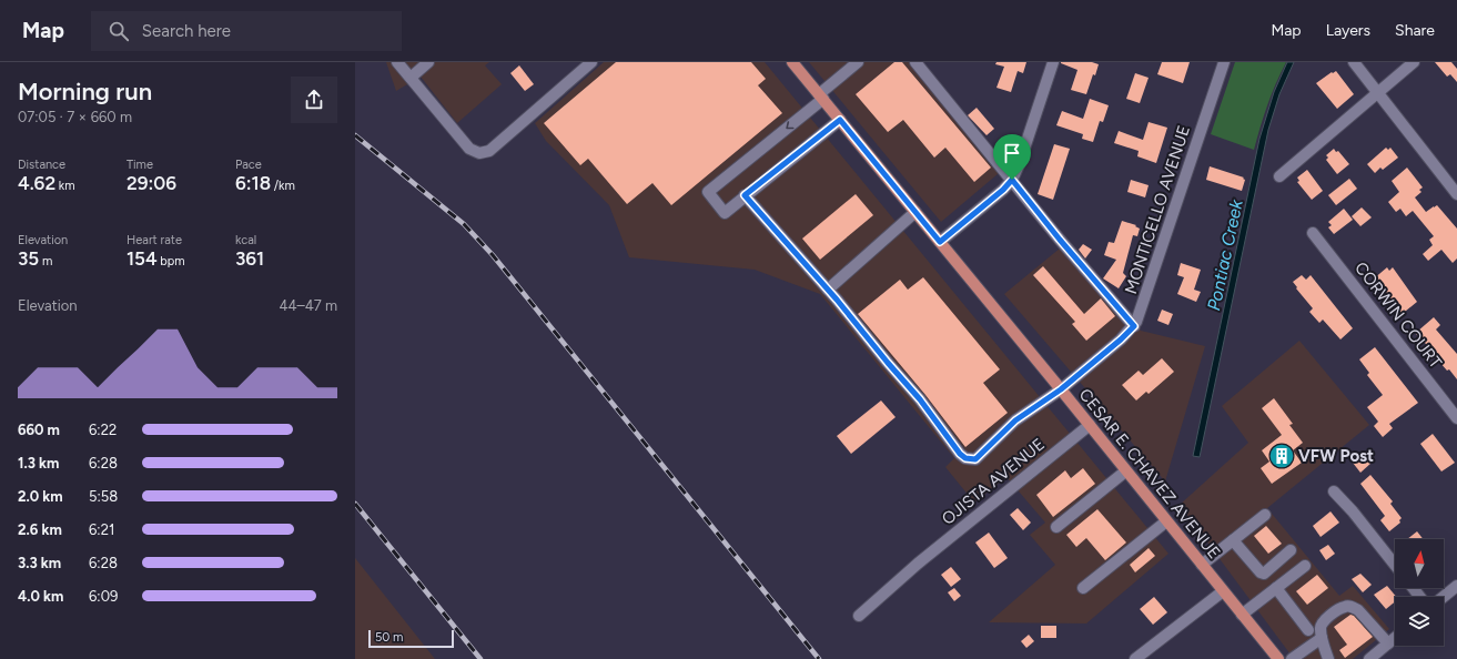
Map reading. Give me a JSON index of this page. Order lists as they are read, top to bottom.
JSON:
{
  "streets": {
    "main road": ["CESAR E. CHAVEZ AVENUE"],
    "street": ["MONTICELLO AVENUE", "CORWIN COURT", "OJISTA AVENUE"]
  },
  "crossings": [
    ["MONTICELLO AVENUE", "CESAR E. CHAVEZ AVENUE"],
    ["CESAR E. CHAVEZ AVENUE", "OJISTA AVENUE"]
  ],
  "water": ["Pontiac Creek"],
  "places": {
    "building": ["VFW Post"]
  },
  "scale_bar": "50 m",
  "north": "top",
  "page": {
    "header": "Map",
    "search": "Search here",
    "nav": ["Map", "Layers", "Share"],
    "heading": ["Morning run", "07:05 · 7 × 660 m"],
    "stats": [
      ["Distance", "4.62 km"],
      ["Time", "29:06"],
      ["Pace", "6:18 /km"],
      ["Elevation", "35 m"],
      ["Heart rate", "154 bpm"],
      ["kcal", "361"]
    ],
    "chart": ["Elevation", "44–47 m"],
    "list": [
      {
        "name": "660 m",
        "note": "6:22"
      },
      {
        "name": "1.3 km",
        "note": "6:28"
      },
      {
        "name": "2.0 km",
        "note": "5:58"
      },
      {
        "name": "2.6 km",
        "note": "6:21"
      },
      {
        "name": "3.3 km",
        "note": "6:28"
      },
      {
        "name": "4.0 km",
        "note": "6:09"
      }
    ],
    "scale": "50 m"
  }
}
